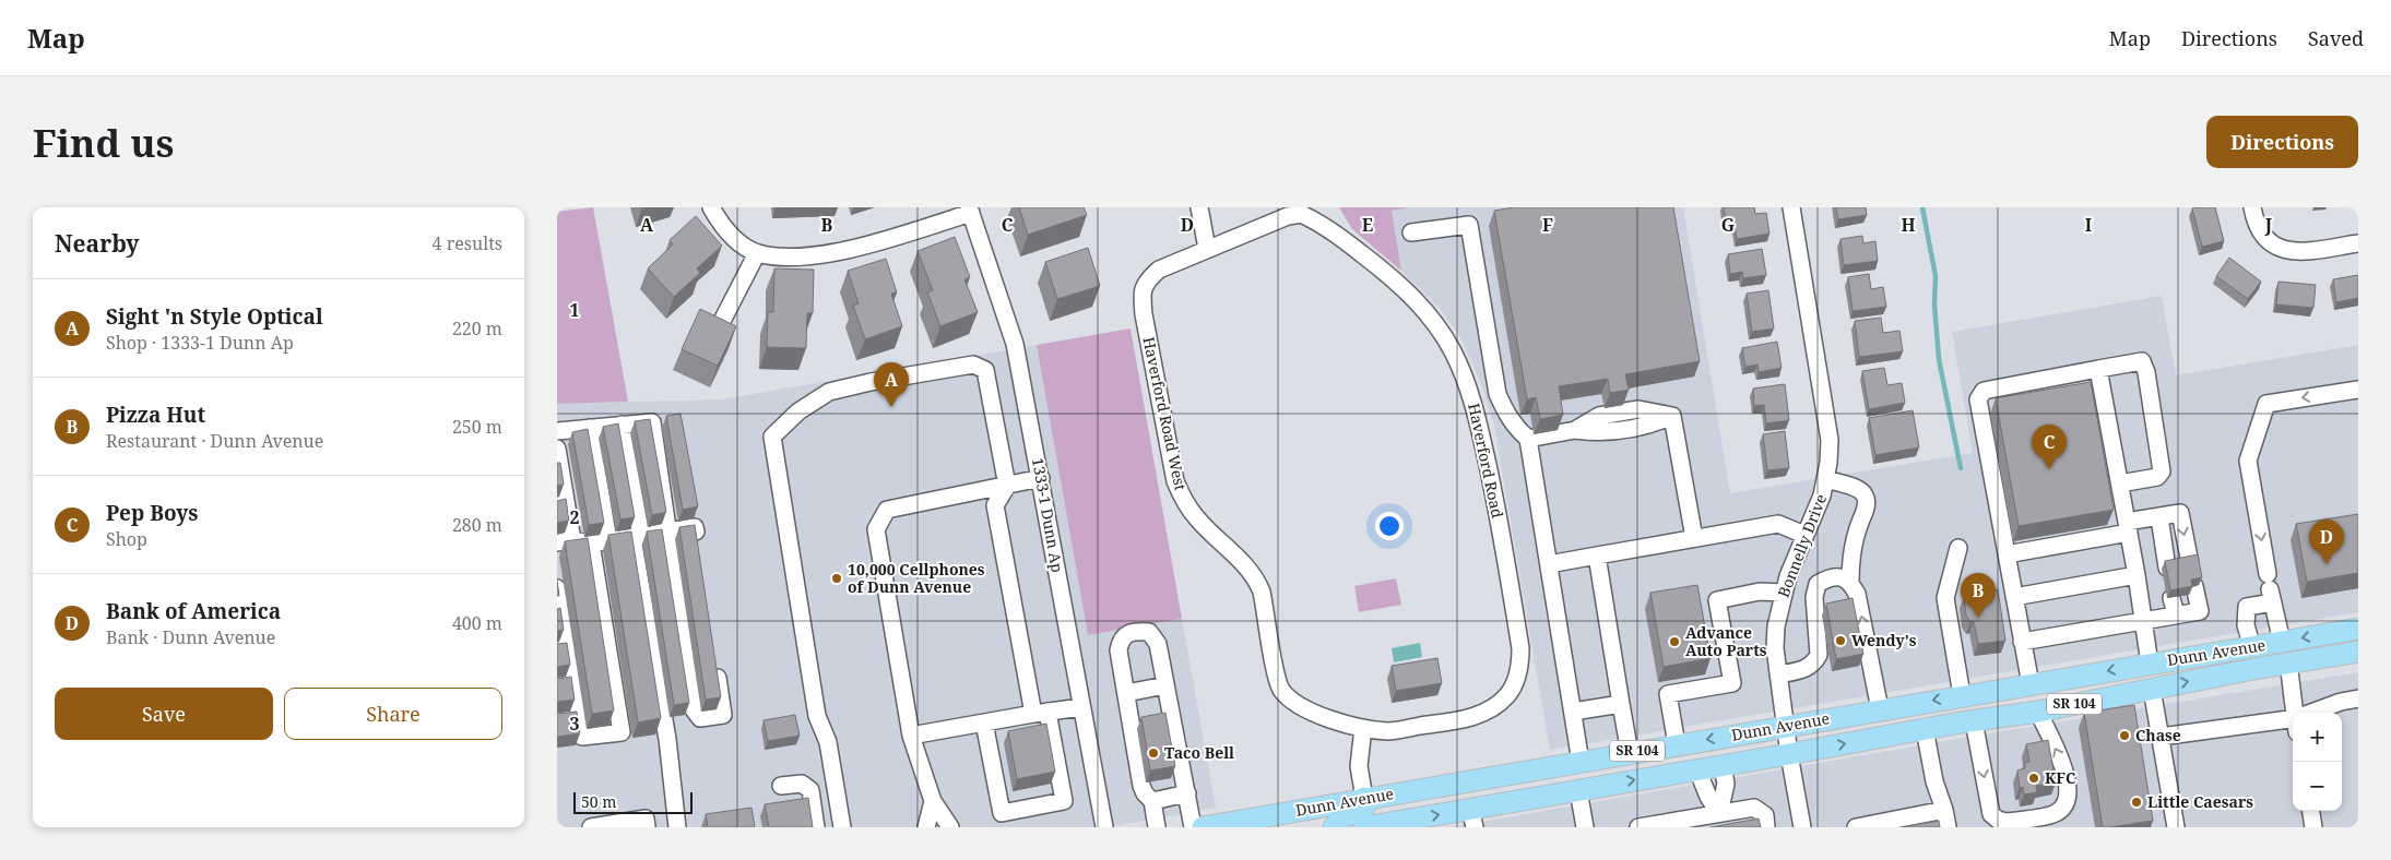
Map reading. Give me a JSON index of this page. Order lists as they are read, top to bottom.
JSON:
{
  "streets": {
    "main road": ["Dunn Avenue", "SR 104"],
    "street": [
      "Haverford Road West",
      "Haverford Road",
      "1333-1 Dunn Ap",
      "Bonnelly Drive"
    ]
  },
  "crossings": [
    ["Haverford Road West", "Haverford Road"],
    ["Bonnelly Drive", "Dunn Avenue"]
  ],
  "places": [
    "10,000 Cellphones of Dunn Avenue",
    "Wendy's",
    "Advance Auto Parts",
    "Chase",
    "Taco Bell",
    "KFC",
    "Little Caesars"
  ],
  "scale_bar": "50 m",
  "page": {
    "header": "Map",
    "nav": ["Map", "Directions", "Saved"],
    "buttons": [
      "Directions",
      ["Save", "Share"]
    ],
    "title": "Find us",
    "heading": ["Nearby", "4 results"],
    "list": [
      {
        "mark": "A",
        "name": "Sight 'n Style Optical",
        "note": "Shop · 1333-1 Dunn Ap",
        "value": "220 m"
      },
      {
        "mark": "B",
        "name": "Pizza Hut",
        "note": "Restaurant · Dunn Avenue",
        "value": "250 m"
      },
      {
        "mark": "C",
        "name": "Pep Boys",
        "note": "Shop",
        "value": "280 m"
      },
      {
        "mark": "D",
        "name": "Bank of America",
        "note": "Bank · Dunn Avenue",
        "value": "400 m"
      }
    ],
    "pins": [
      "A",
      "C",
      "D",
      "B"
    ],
    "map_buttons": ["+", "−"],
    "scale": "50 m"
  },
  "grid": {
    "columns": [
      "A",
      "B",
      "C",
      "D",
      "E",
      "F",
      "G",
      "H",
      "I",
      "J"
    ],
    "rows": ["1", "2", "3"]
  }
}
